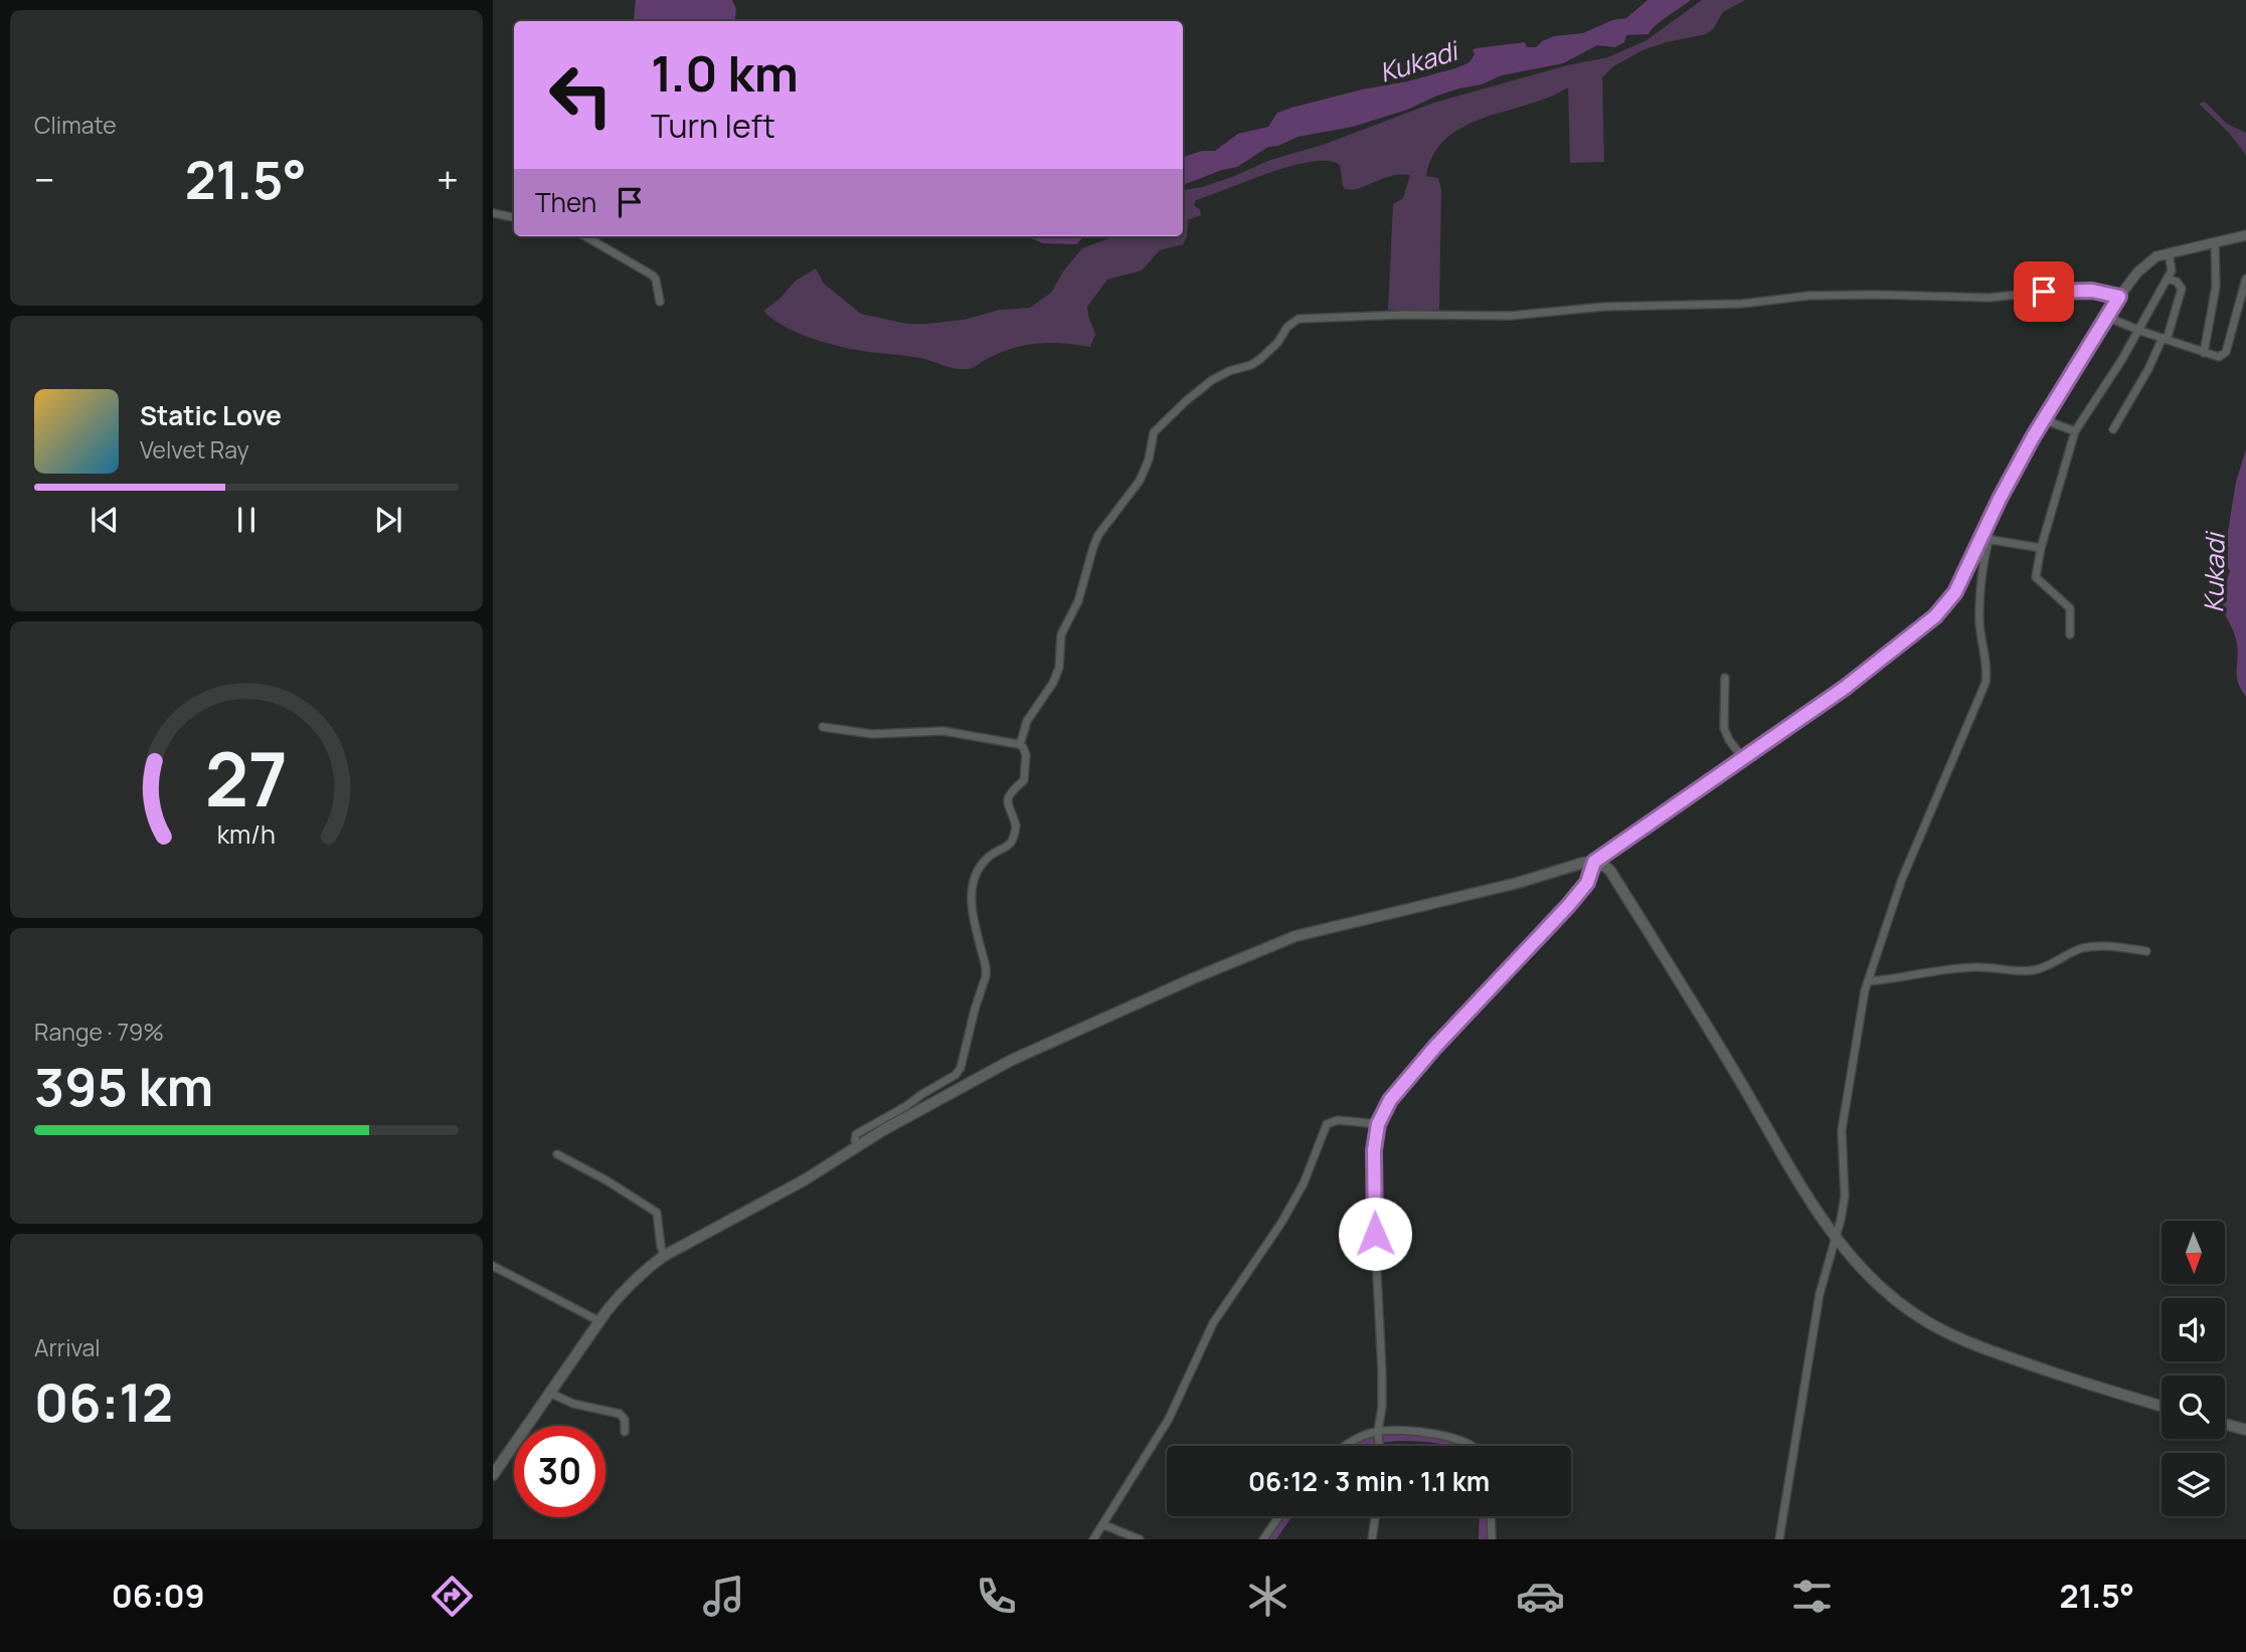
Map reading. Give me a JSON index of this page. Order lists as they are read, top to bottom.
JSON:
{
  "water": ["Kukadi"],
  "north": "bottom",
  "page": {
    "tile": [
      "Climate",
      ["Range · 79%", "395 km"],
      ["Arrival", "06:12"]
    ],
    "turn": ["1.0 km", "Turn left"],
    "heat": ["−", "21.5°", "+"],
    "then": "Then",
    "song": ["Static Love", "Velvet Ray"],
    "limit": "30",
    "trip": "06:12 · 3 min · 1.1 km",
    "tabs": ["06:09", "21.5°"],
    "gauge": ["27", "km/h"]
  }
}
